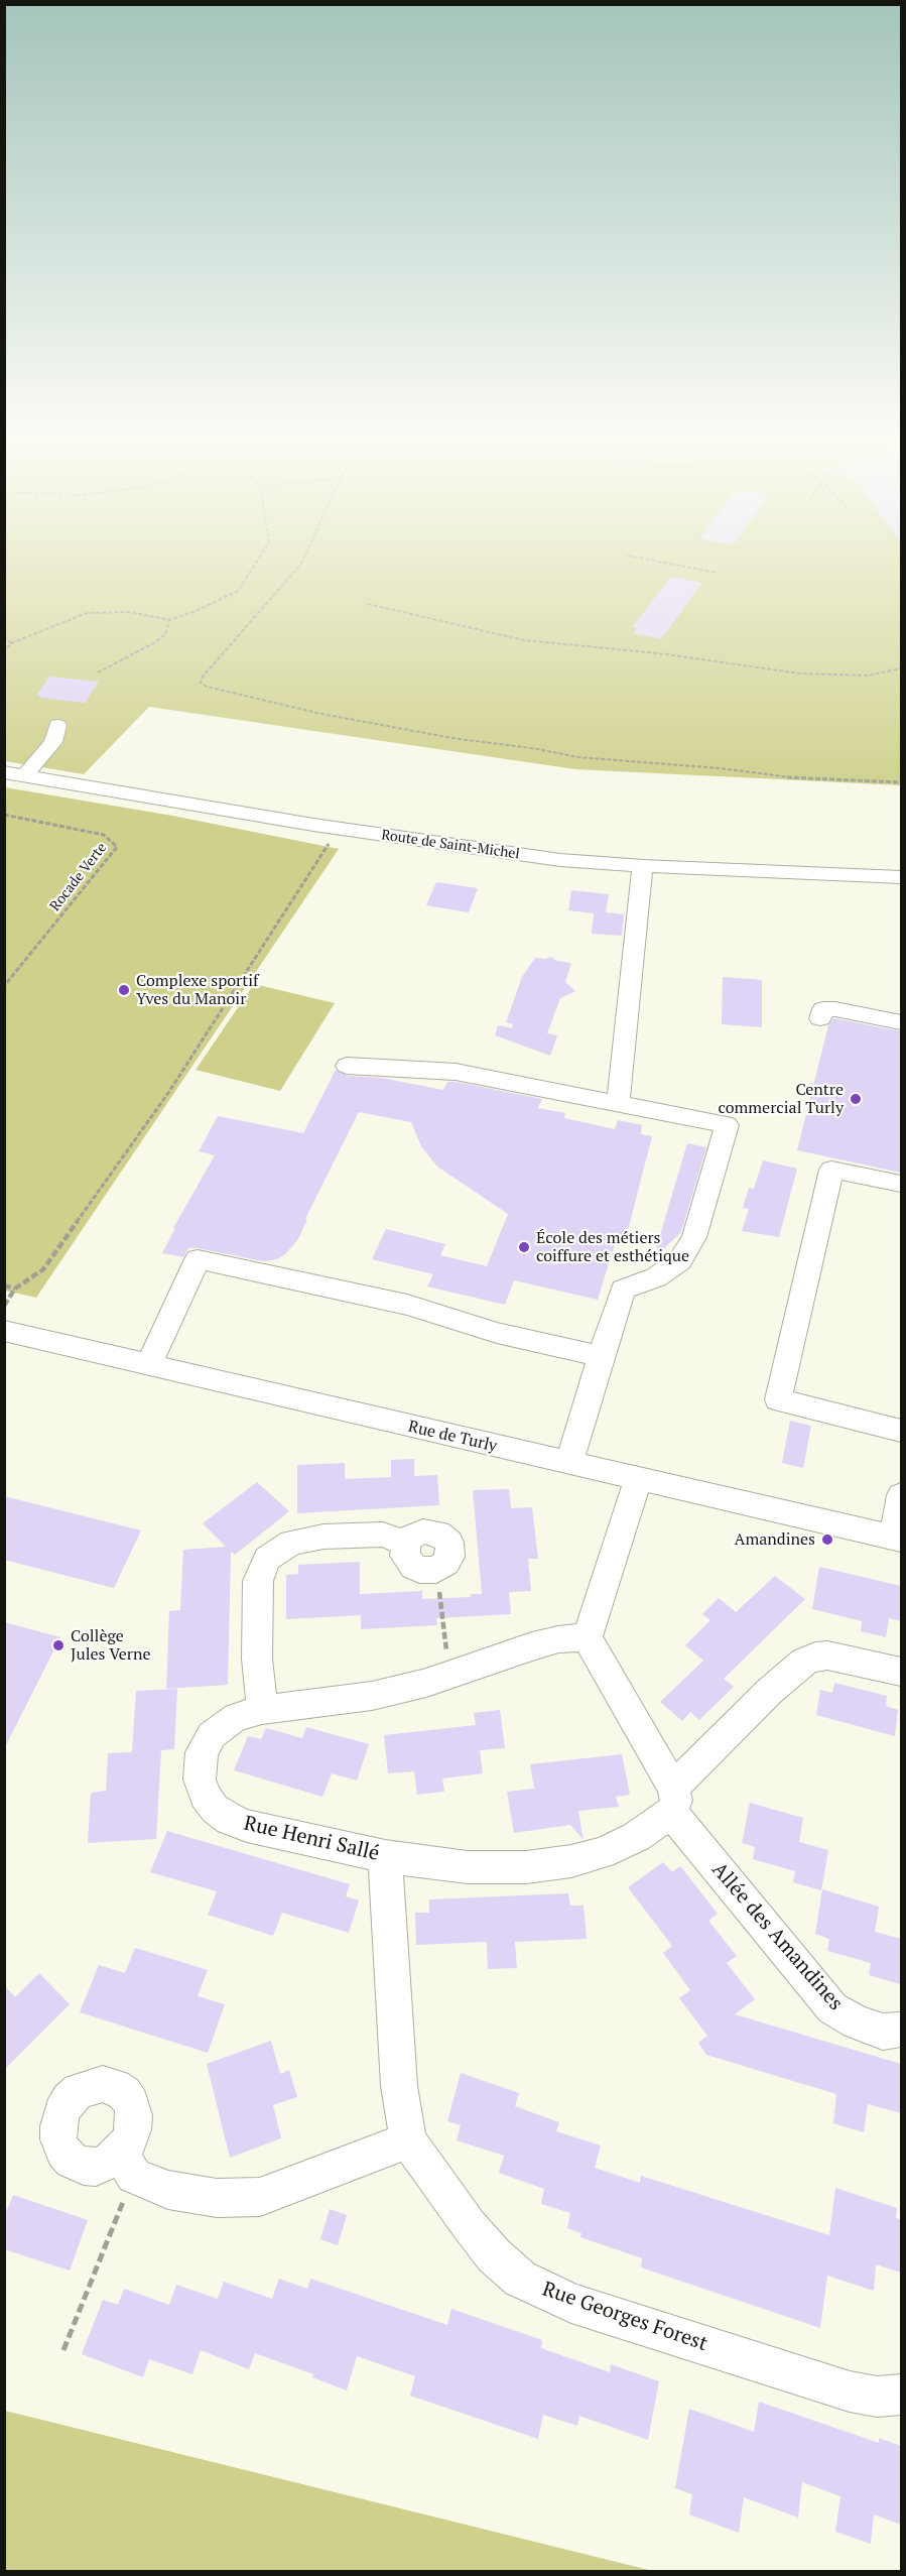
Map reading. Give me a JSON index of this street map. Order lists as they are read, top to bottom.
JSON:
{
  "streets": {
    "street": [
      "Route de Saint-Michel",
      "Rue de Turly",
      "Rue Henri Sallé",
      "Allée des Amandines",
      "Rue Georges Forest"
    ],
    "path": ["Rocade Verte"]
  },
  "crossings": [
    ["Rue Henri Sallé", "Allée des Amandines"],
    ["Rue Henri Sallé", "Rue Georges Forest"]
  ],
  "places": [
    "Complexe sportif Yves du Manoir",
    "Centre commercial Turly",
    "École des métiers coiffure et esthétique",
    "Amandines",
    "Collège Jules Verne"
  ]
}
